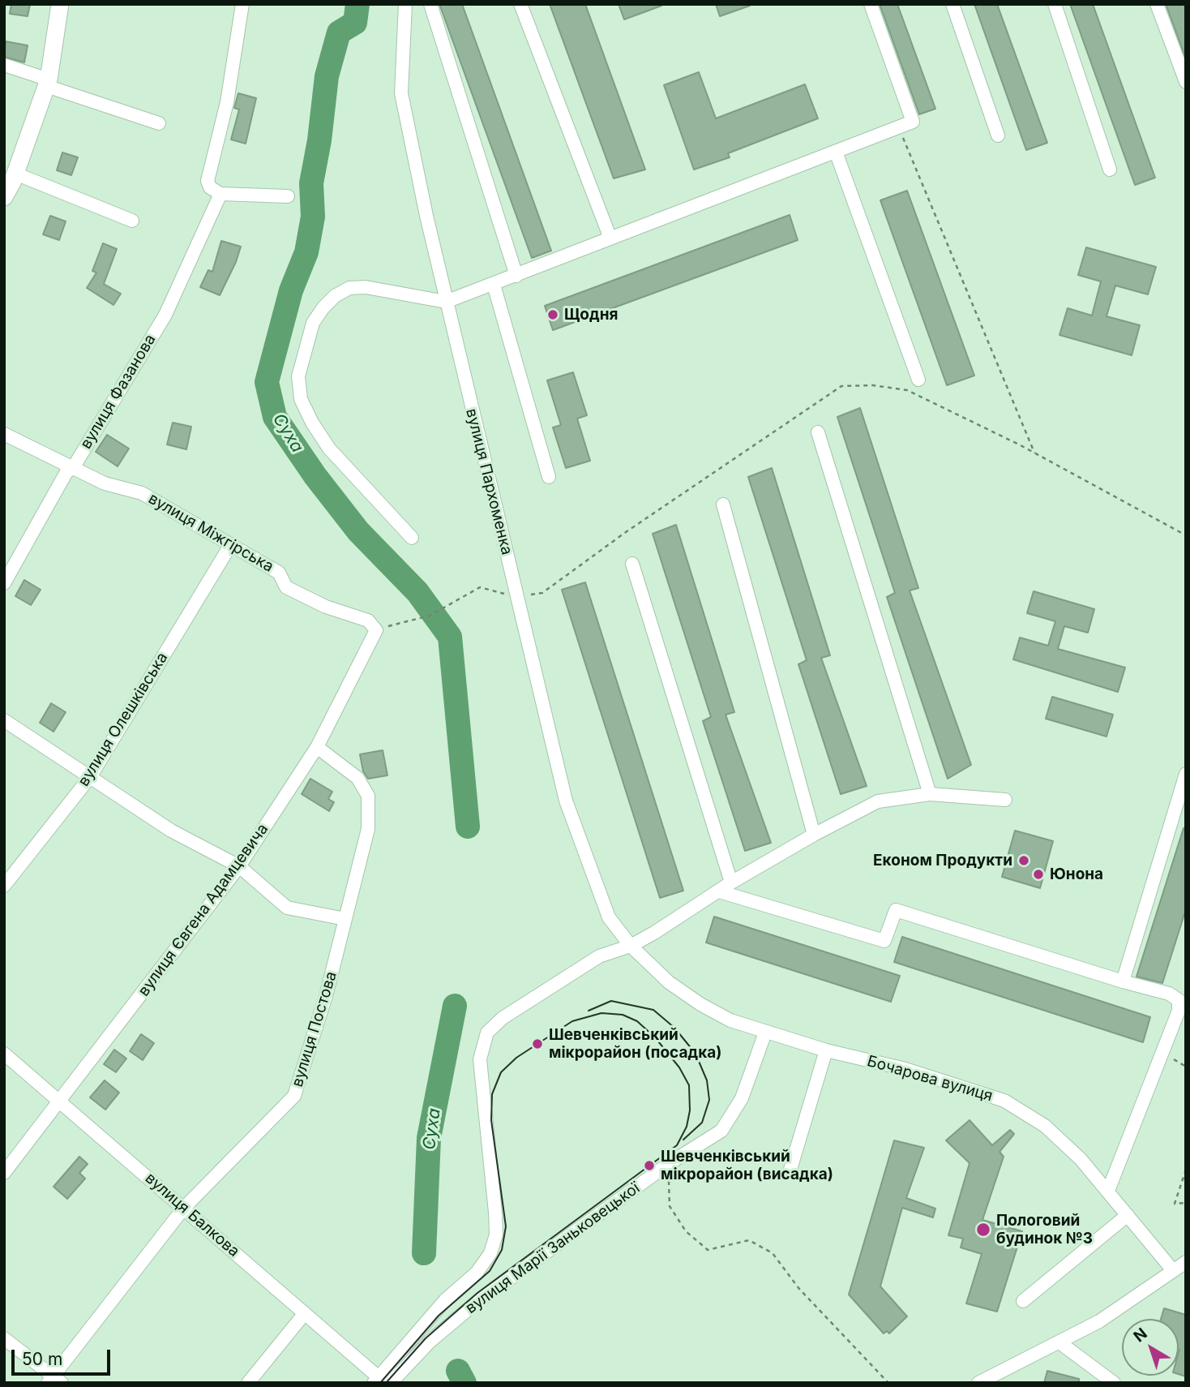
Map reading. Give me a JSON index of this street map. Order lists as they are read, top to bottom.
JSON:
{
  "streets": {
    "street": [
      "вулиця Фазанова",
      "вулиця Пархоменка",
      "вулиця Міжгірська",
      "вулиця Олешківська",
      "вулиця Євгена Адамцевича",
      "вулиця Постова",
      "Бочарова вулиця",
      "вулиця Балкова",
      "вулиця Марії Заньковецької"
    ]
  },
  "crossings": [
    ["вулиця Фазанова", "вулиця Міжгірська"],
    ["вулиця Пархоменка", "Бочарова вулиця"],
    ["вулиця Пархоменка", "вулиця Марії Заньковецької"],
    ["вулиця Міжгірська", "вулиця Олешківська"],
    ["вулиця Міжгірська", "вулиця Євгена Адамцевича"],
    ["вулиця Євгена Адамцевича", "вулиця Постова"],
    ["вулиця Євгена Адамцевича", "вулиця Балкова"],
    ["вулиця Постова", "вулиця Балкова"],
    ["Бочарова вулиця", "вулиця Марії Заньковецької"],
    ["вулиця Балкова", "вулиця Марії Заньковецької"]
  ],
  "water": ["Суха"],
  "places": [
    "Щодня",
    "Економ Продукти",
    "Юнона",
    "Шевченківський мікрорайон (посадка)",
    "Шевченківський мікрорайон (висадка)",
    "Пологовий будинок №3"
  ],
  "scale_bar": "50 m",
  "north": "top left"
}
